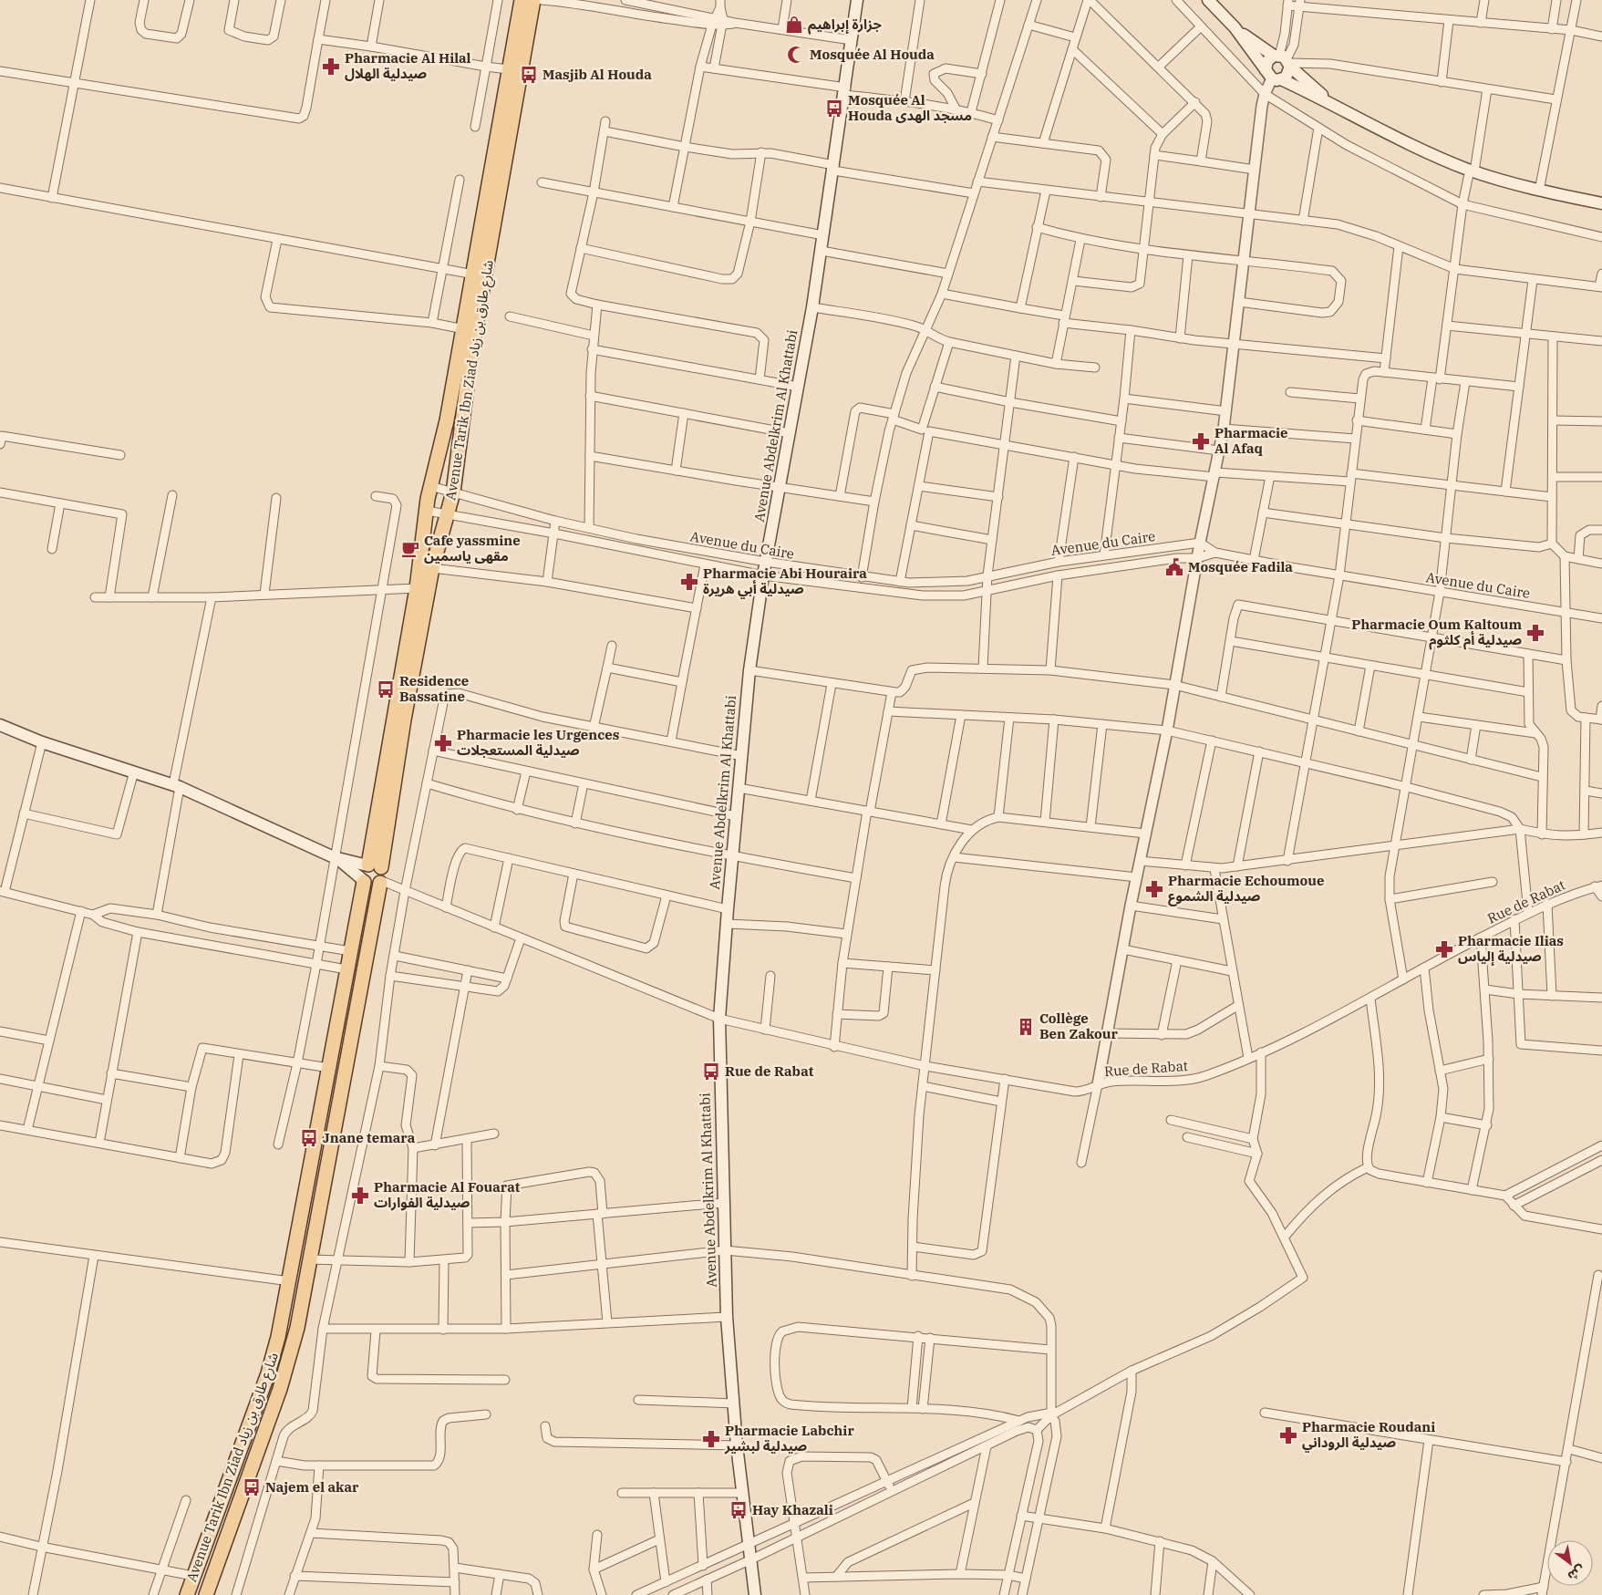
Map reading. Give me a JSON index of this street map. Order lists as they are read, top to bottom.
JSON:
{
  "streets": {
    "main road": ["Avenue Tarik Ibn Ziad شارع طارق بن زياد", "Avenue Abdelkrim Al Khattabi"],
    "street": ["Avenue du Caire", "Rue de Rabat"]
  },
  "crossings": [
    ["Avenue Tarik Ibn Ziad شارع طارق بن زياد", "Avenue du Caire"],
    ["Avenue Tarik Ibn Ziad شارع طارق بن زياد", "Rue de Rabat"],
    ["Avenue Abdelkrim Al Khattabi", "Avenue du Caire"],
    ["Avenue Abdelkrim Al Khattabi", "Rue de Rabat"]
  ],
  "places": {
    "shop": ["جزارة إبراهيم"],
    "mosque": ["Mosquée Al Houda"],
    "pharmacy": [
      "Pharmacie Al Hilal صيدلية الهلال",
      "Pharmacie Al Afaq",
      "Pharmacie Abi Houraira صيدلية أبي هريرة",
      "Pharmacie Oum Kaltoum صيدلية أم كلثوم",
      "Pharmacie les Urgences صيدلية المستعجلات",
      "Pharmacie Echoumoue صيدلية الشموع",
      "Pharmacie Ilias صيدلية إلياس",
      "Pharmacie Al Fouarat صيدلية الفوارات",
      "Pharmacie Roudani صيدلية الروداني",
      "Pharmacie Labchir صيدلية لبشير"
    ],
    "bus stop": [
      "Masjib Al Houda",
      "Mosquée Al Houda مسجد الهدى",
      "Residence Bassatine",
      "Rue de Rabat",
      "Jnane temara",
      "Najem el akar",
      "Hay Khazali"
    ],
    "cafe": ["Cafe yassmine مقهى ياسمين"],
    "public building": ["Mosquée Fadila"],
    "building": ["Collège Ben Zakour"]
  },
  "north": "bottom right"
}
